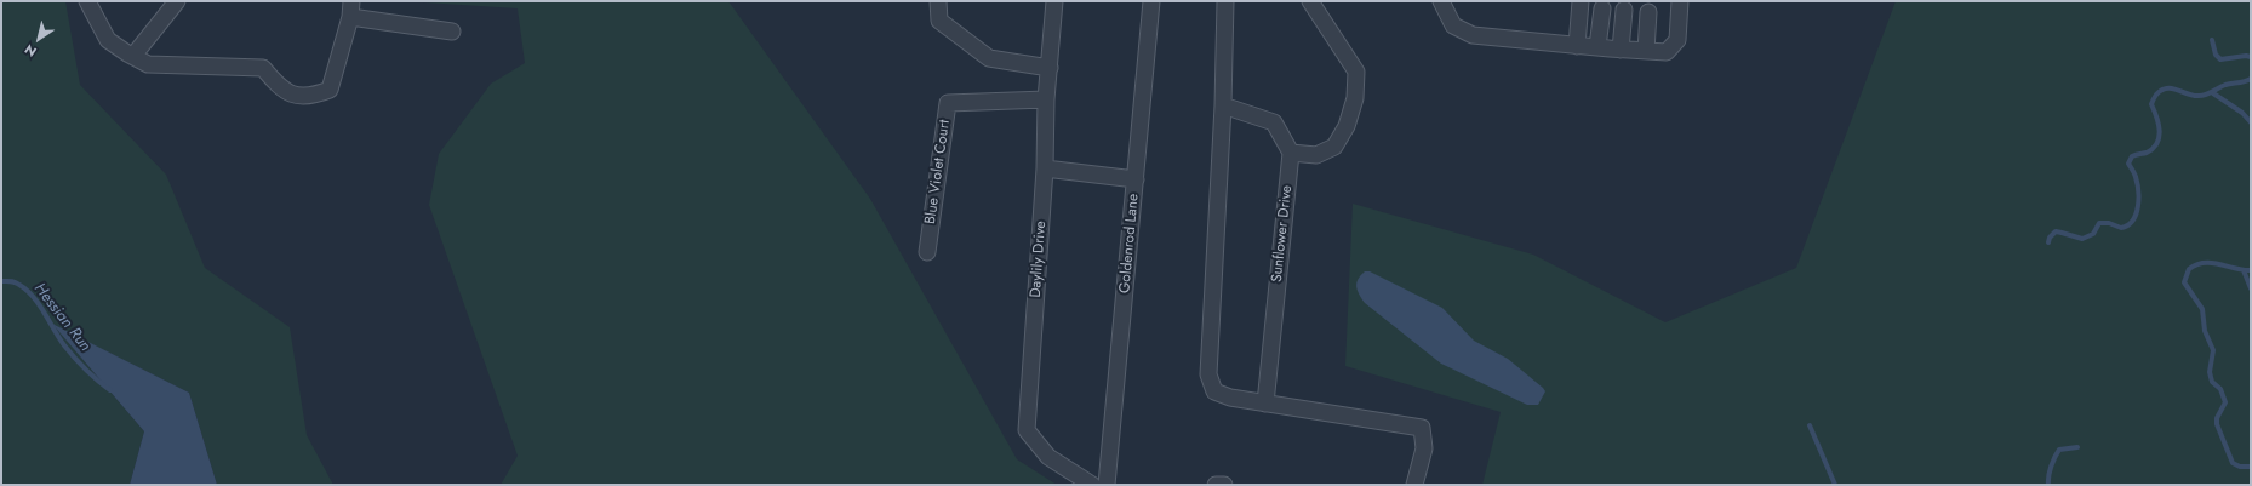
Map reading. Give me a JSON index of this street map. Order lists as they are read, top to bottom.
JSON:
{
  "streets": {
    "street": [
      "Blue Violet Court",
      "Sunflower Drive",
      "Goldenrod Lane",
      "Daylily Drive"
    ]
  },
  "crossings": [
    ["Blue Violet Court", "Daylily Drive"]
  ],
  "water": ["Hessian Run"],
  "north": "bottom left"
}
